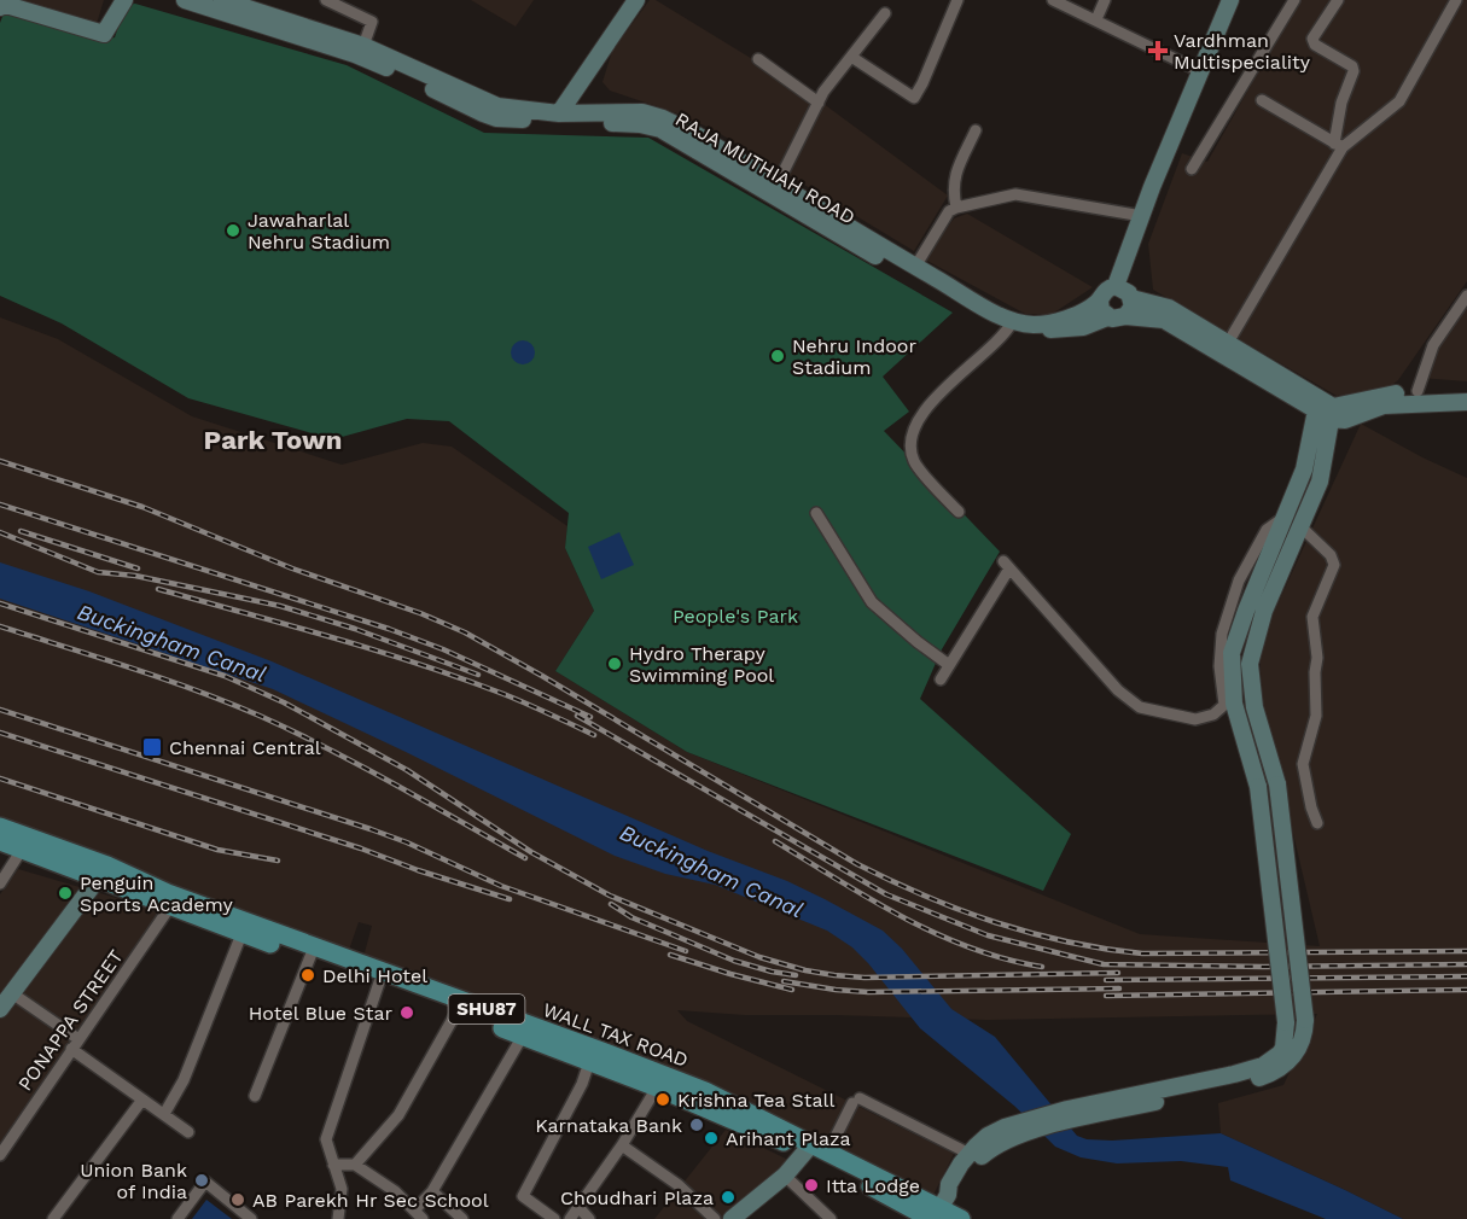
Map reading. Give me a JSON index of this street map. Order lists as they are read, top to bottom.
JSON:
{
  "streets": {
    "main road": ["RAJA MUTHIAH ROAD", "SHU87", "WALL TAX ROAD"],
    "street": ["PONAPPA STREET"]
  },
  "crossings": [
    ["PONAPPA STREET", "WALL TAX ROAD"]
  ],
  "districts": ["Park Town"],
  "water": ["Buckingham Canal"],
  "parks": ["People's Park"],
  "places": {
    "health": ["Vardhman Multispeciality"],
    "other": [
      "Jawaharlal Nehru Stadium",
      "Nehru Indoor Stadium",
      "Hydro Therapy Swimming Pool",
      "Penguin Sports Academy",
      "Delhi Hotel",
      "Hotel Blue Star",
      "Krishna Tea Stall",
      "Karnataka Bank",
      "Arihant Plaza",
      "Union Bank of India",
      "Itta Lodge",
      "Choudhari Plaza",
      "AB Parekh Hr Sec School"
    ],
    "transit": ["Chennai Central"]
  }
}
